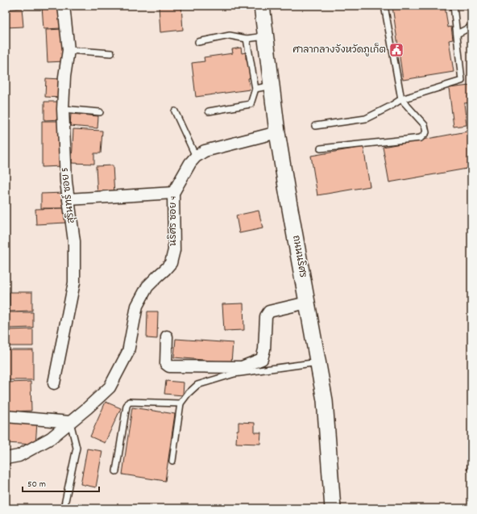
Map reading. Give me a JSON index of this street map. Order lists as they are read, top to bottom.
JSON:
{
  "streets": {
    "street": ["สุรินทร์ ซอย 5", "นริศร ซอย 4", "ถนนนริศร"]
  },
  "crossings": [
    ["นริศร ซอย 4", "ถนนนริศร"]
  ],
  "places": {
    "public building": ["ศาลากลางจังหวัดภูเก็ต"]
  },
  "scale_bar": "50 m"
}
